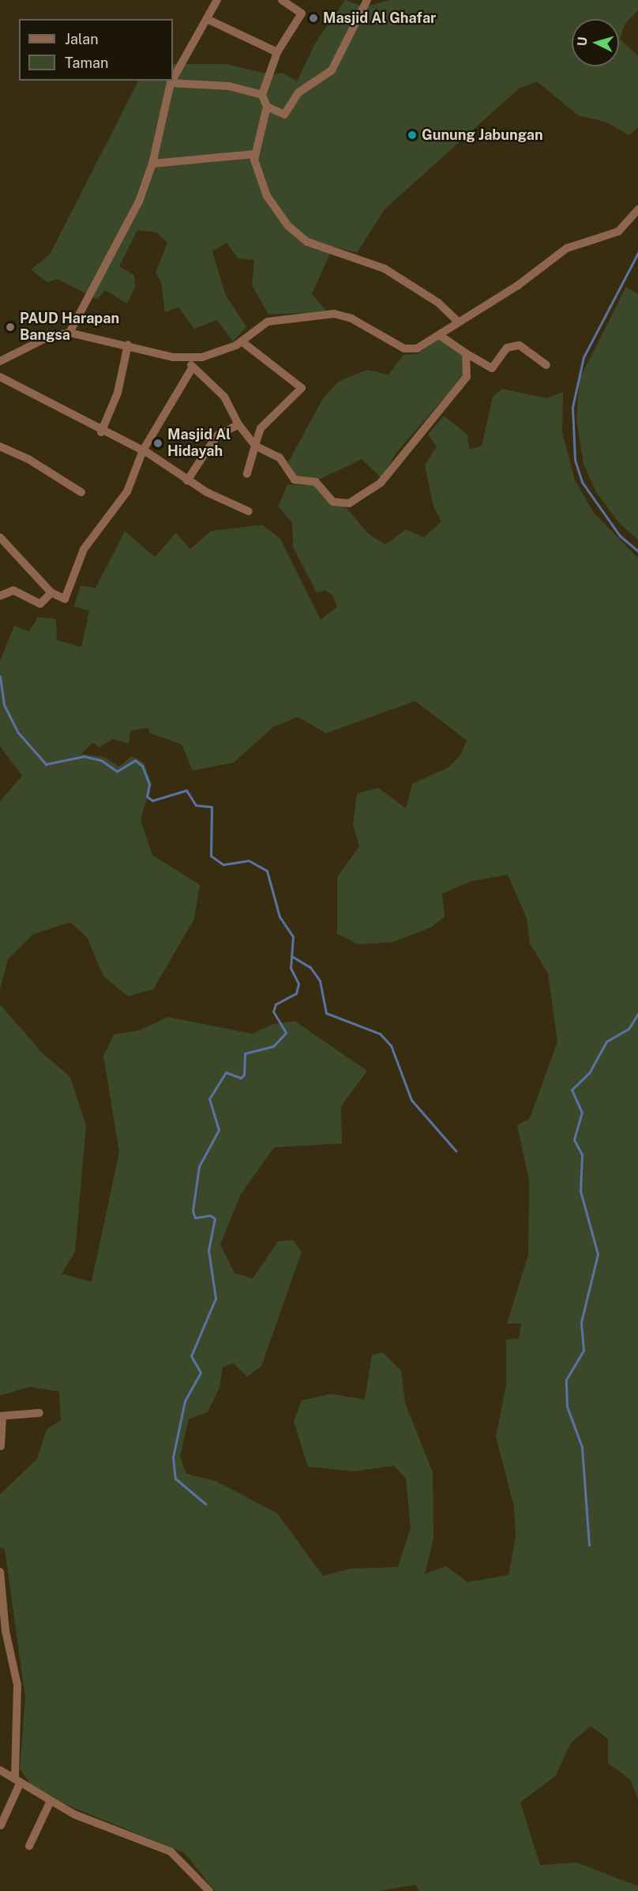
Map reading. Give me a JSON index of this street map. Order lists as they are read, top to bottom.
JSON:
{
  "places": [
    "Masjid Al Ghafar",
    "Gunung Jabungan",
    "PAUD Harapan Bangsa",
    "Masjid Al Hidayah"
  ],
  "legend": ["Jalan", "Taman"],
  "north": "left"
}
